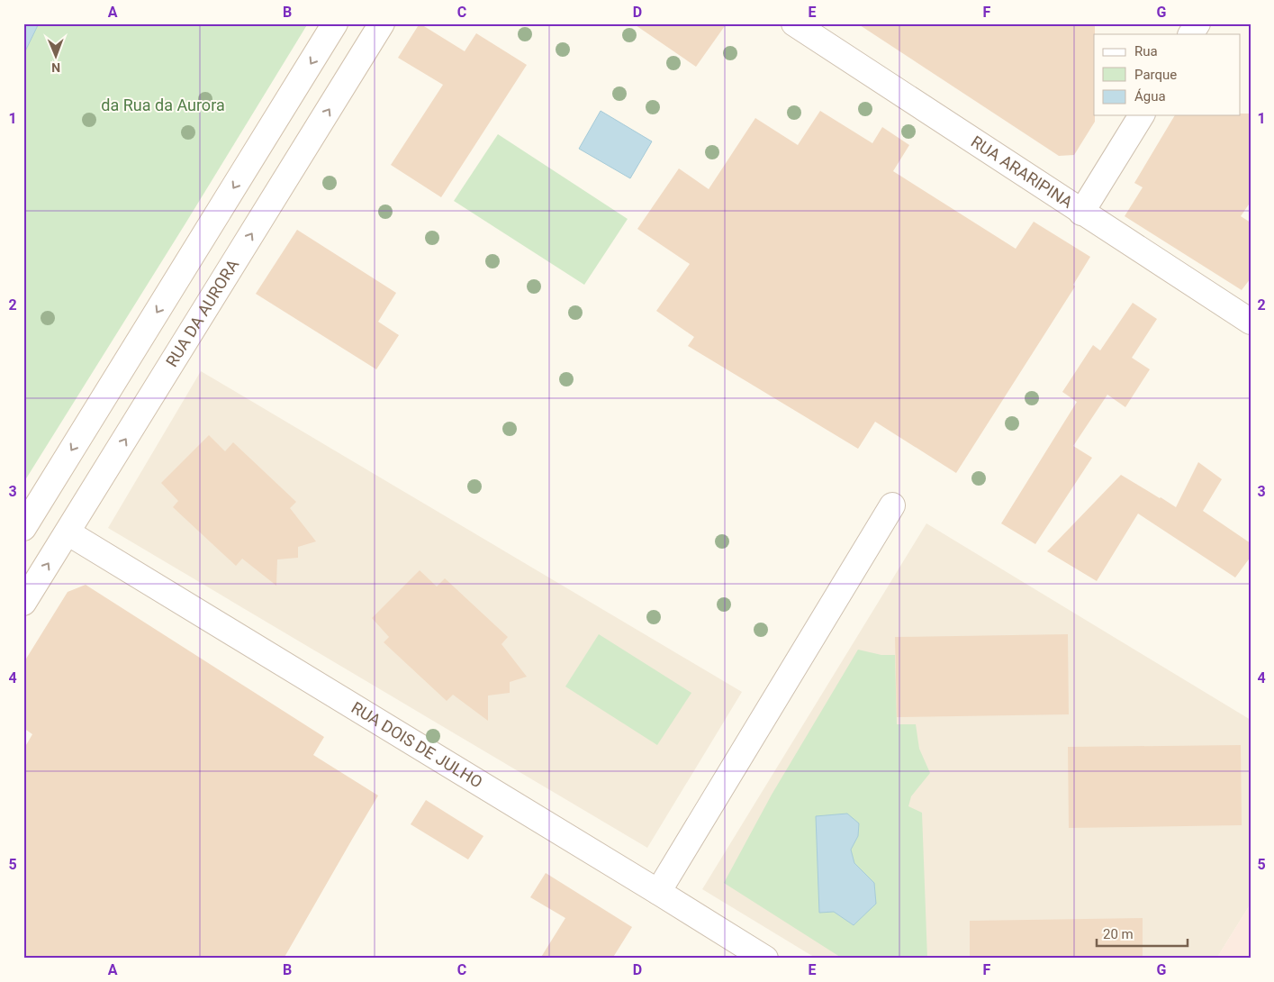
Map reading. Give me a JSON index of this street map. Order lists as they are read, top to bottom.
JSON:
{
  "streets": {
    "street": ["RUA ARARIPINA", "RUA DA AURORA", "RUA DOIS DE JULHO"]
  },
  "crossings": [
    ["RUA DA AURORA", "RUA DOIS DE JULHO"]
  ],
  "parks": ["da Rua da Aurora"],
  "legend": ["Rua", "Parque", "Água"],
  "scale_bar": "20 m",
  "north": "bottom",
  "grid": {
    "columns": [
      "A",
      "B",
      "C",
      "D",
      "E",
      "F",
      "G"
    ],
    "rows": [
      "1",
      "2",
      "3",
      "4",
      "5"
    ]
  }
}
